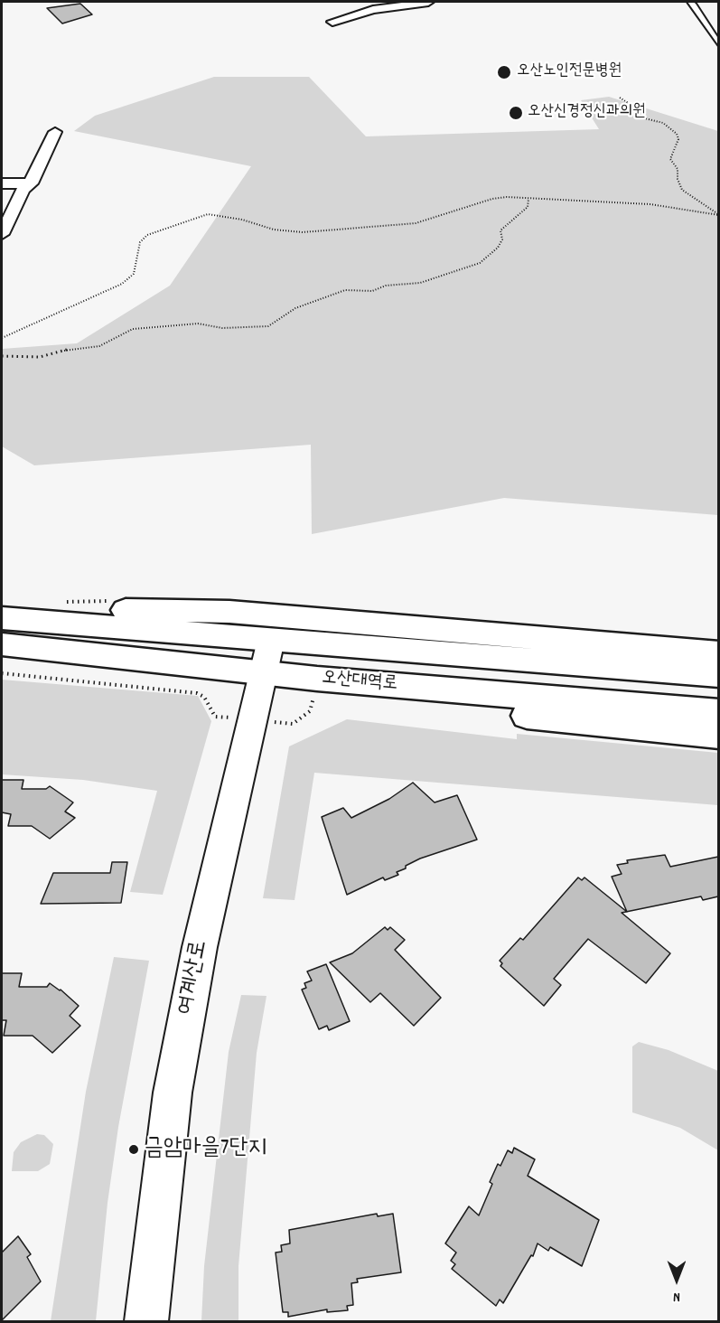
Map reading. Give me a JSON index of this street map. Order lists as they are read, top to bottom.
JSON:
{
  "streets": {
    "main road": ["오산대역로"],
    "street": ["여계산로"]
  },
  "crossings": [
    ["오산대역로", "여계산로"]
  ],
  "places": ["오산노인전문병원", "오산신경정신과의원", "금암마을7단지"],
  "north": "bottom"
}
